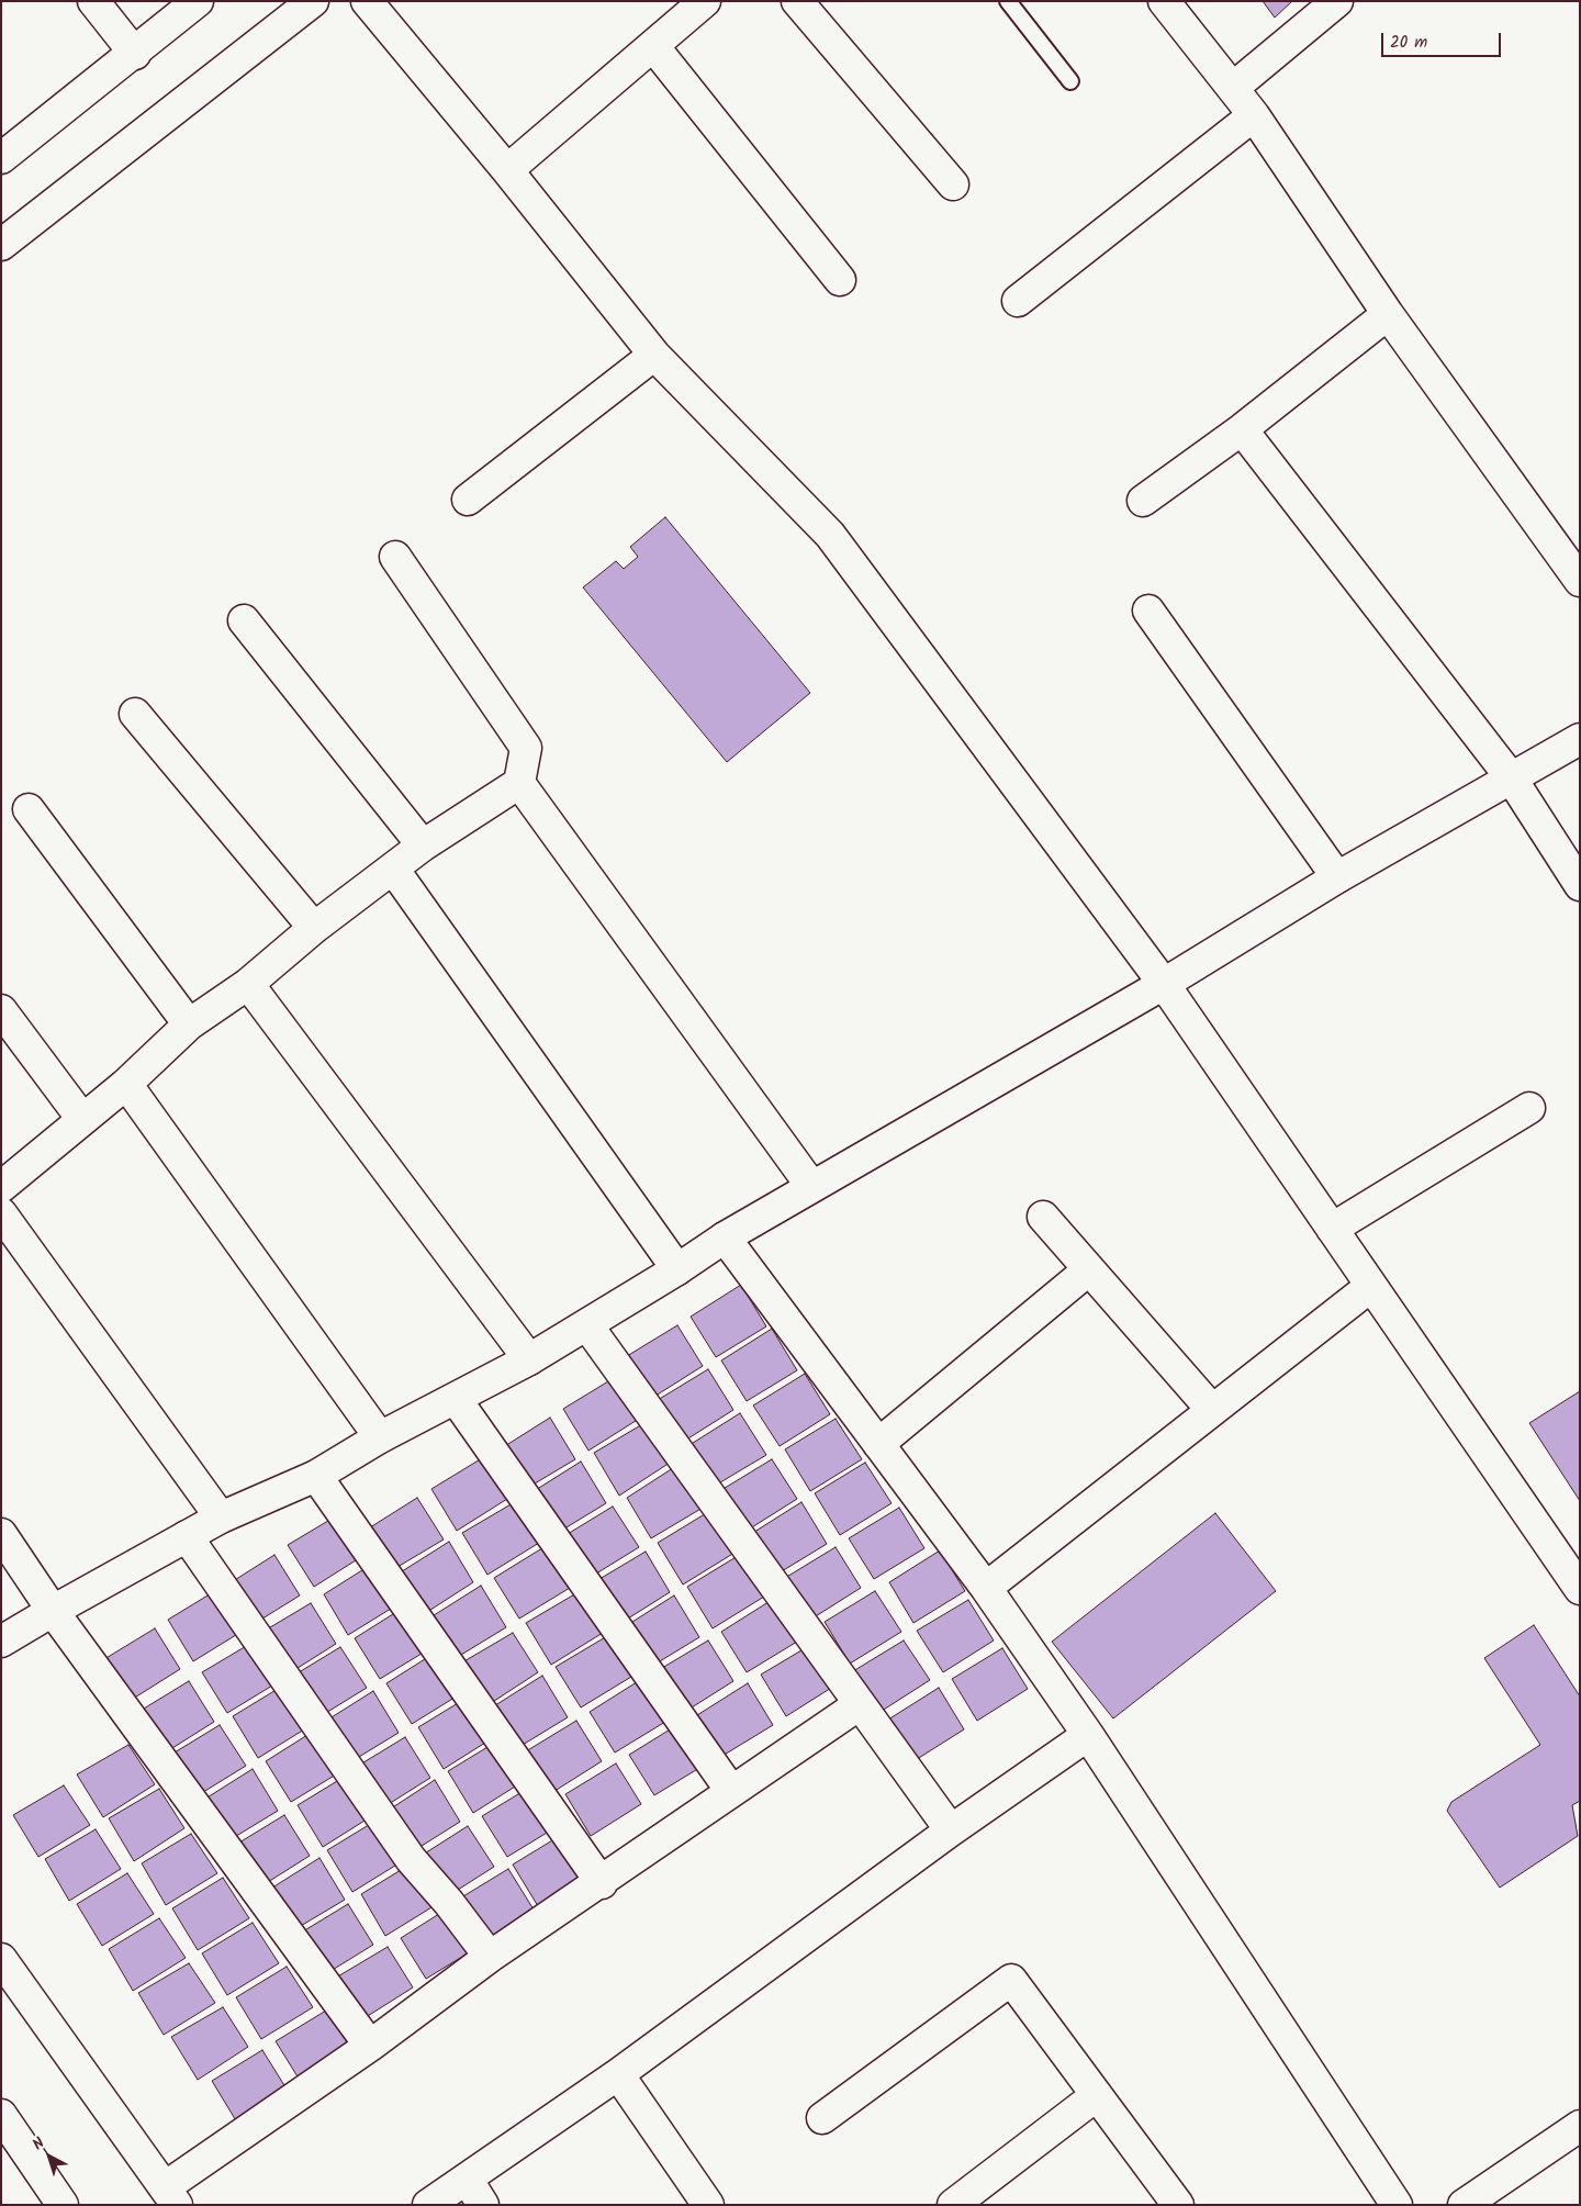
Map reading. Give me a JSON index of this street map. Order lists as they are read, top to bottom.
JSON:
{
  "scale_bar": "20 m",
  "north": "top left"
}
